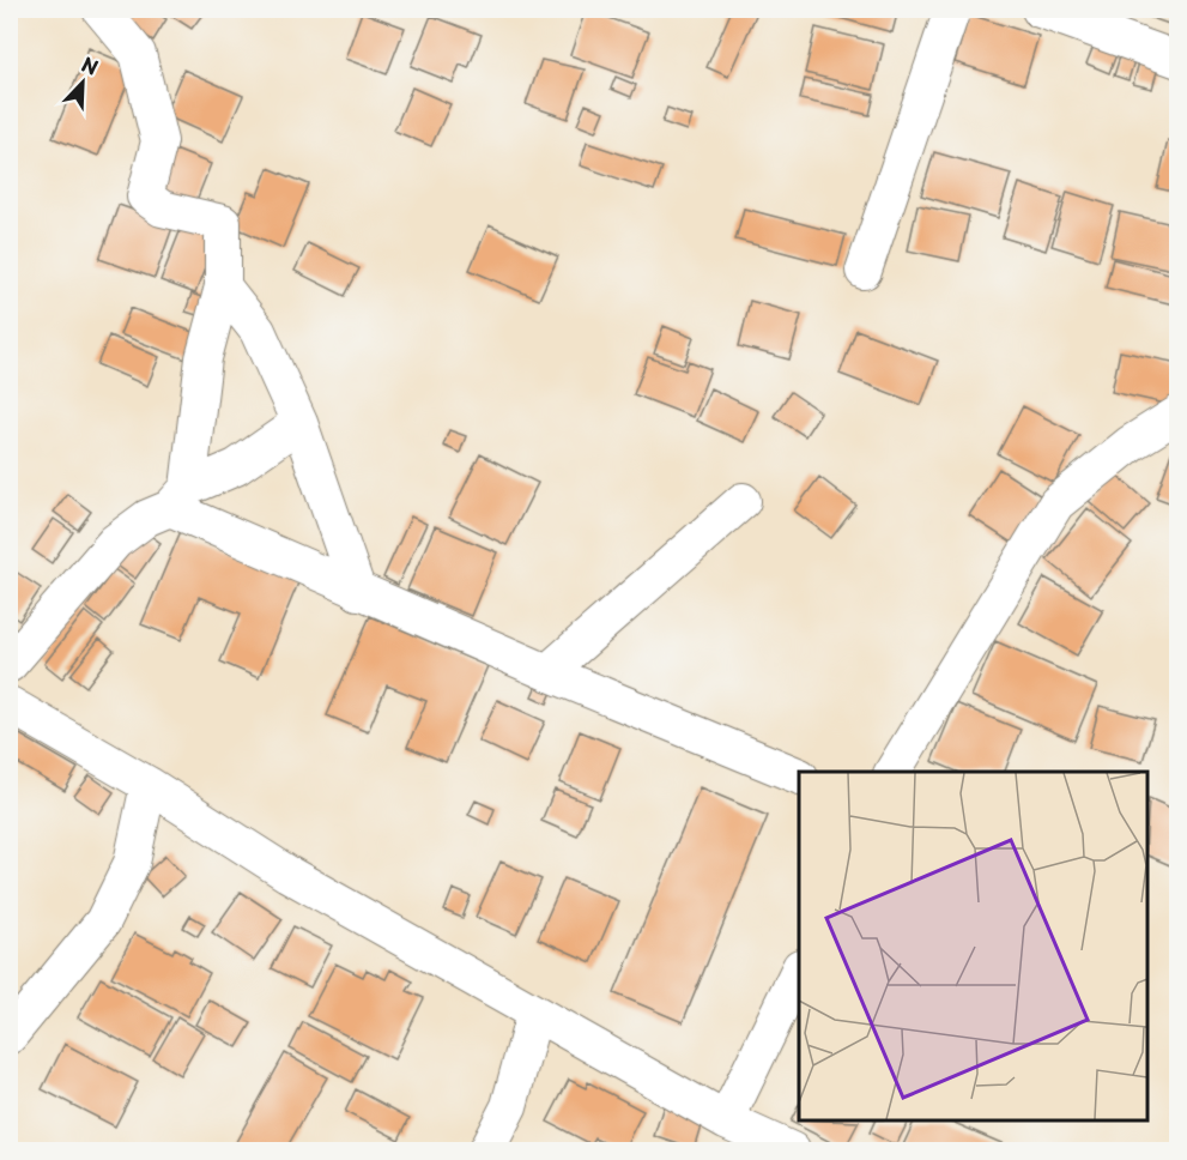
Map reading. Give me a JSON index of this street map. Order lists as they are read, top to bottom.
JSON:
{
  "north": "top right"
}
